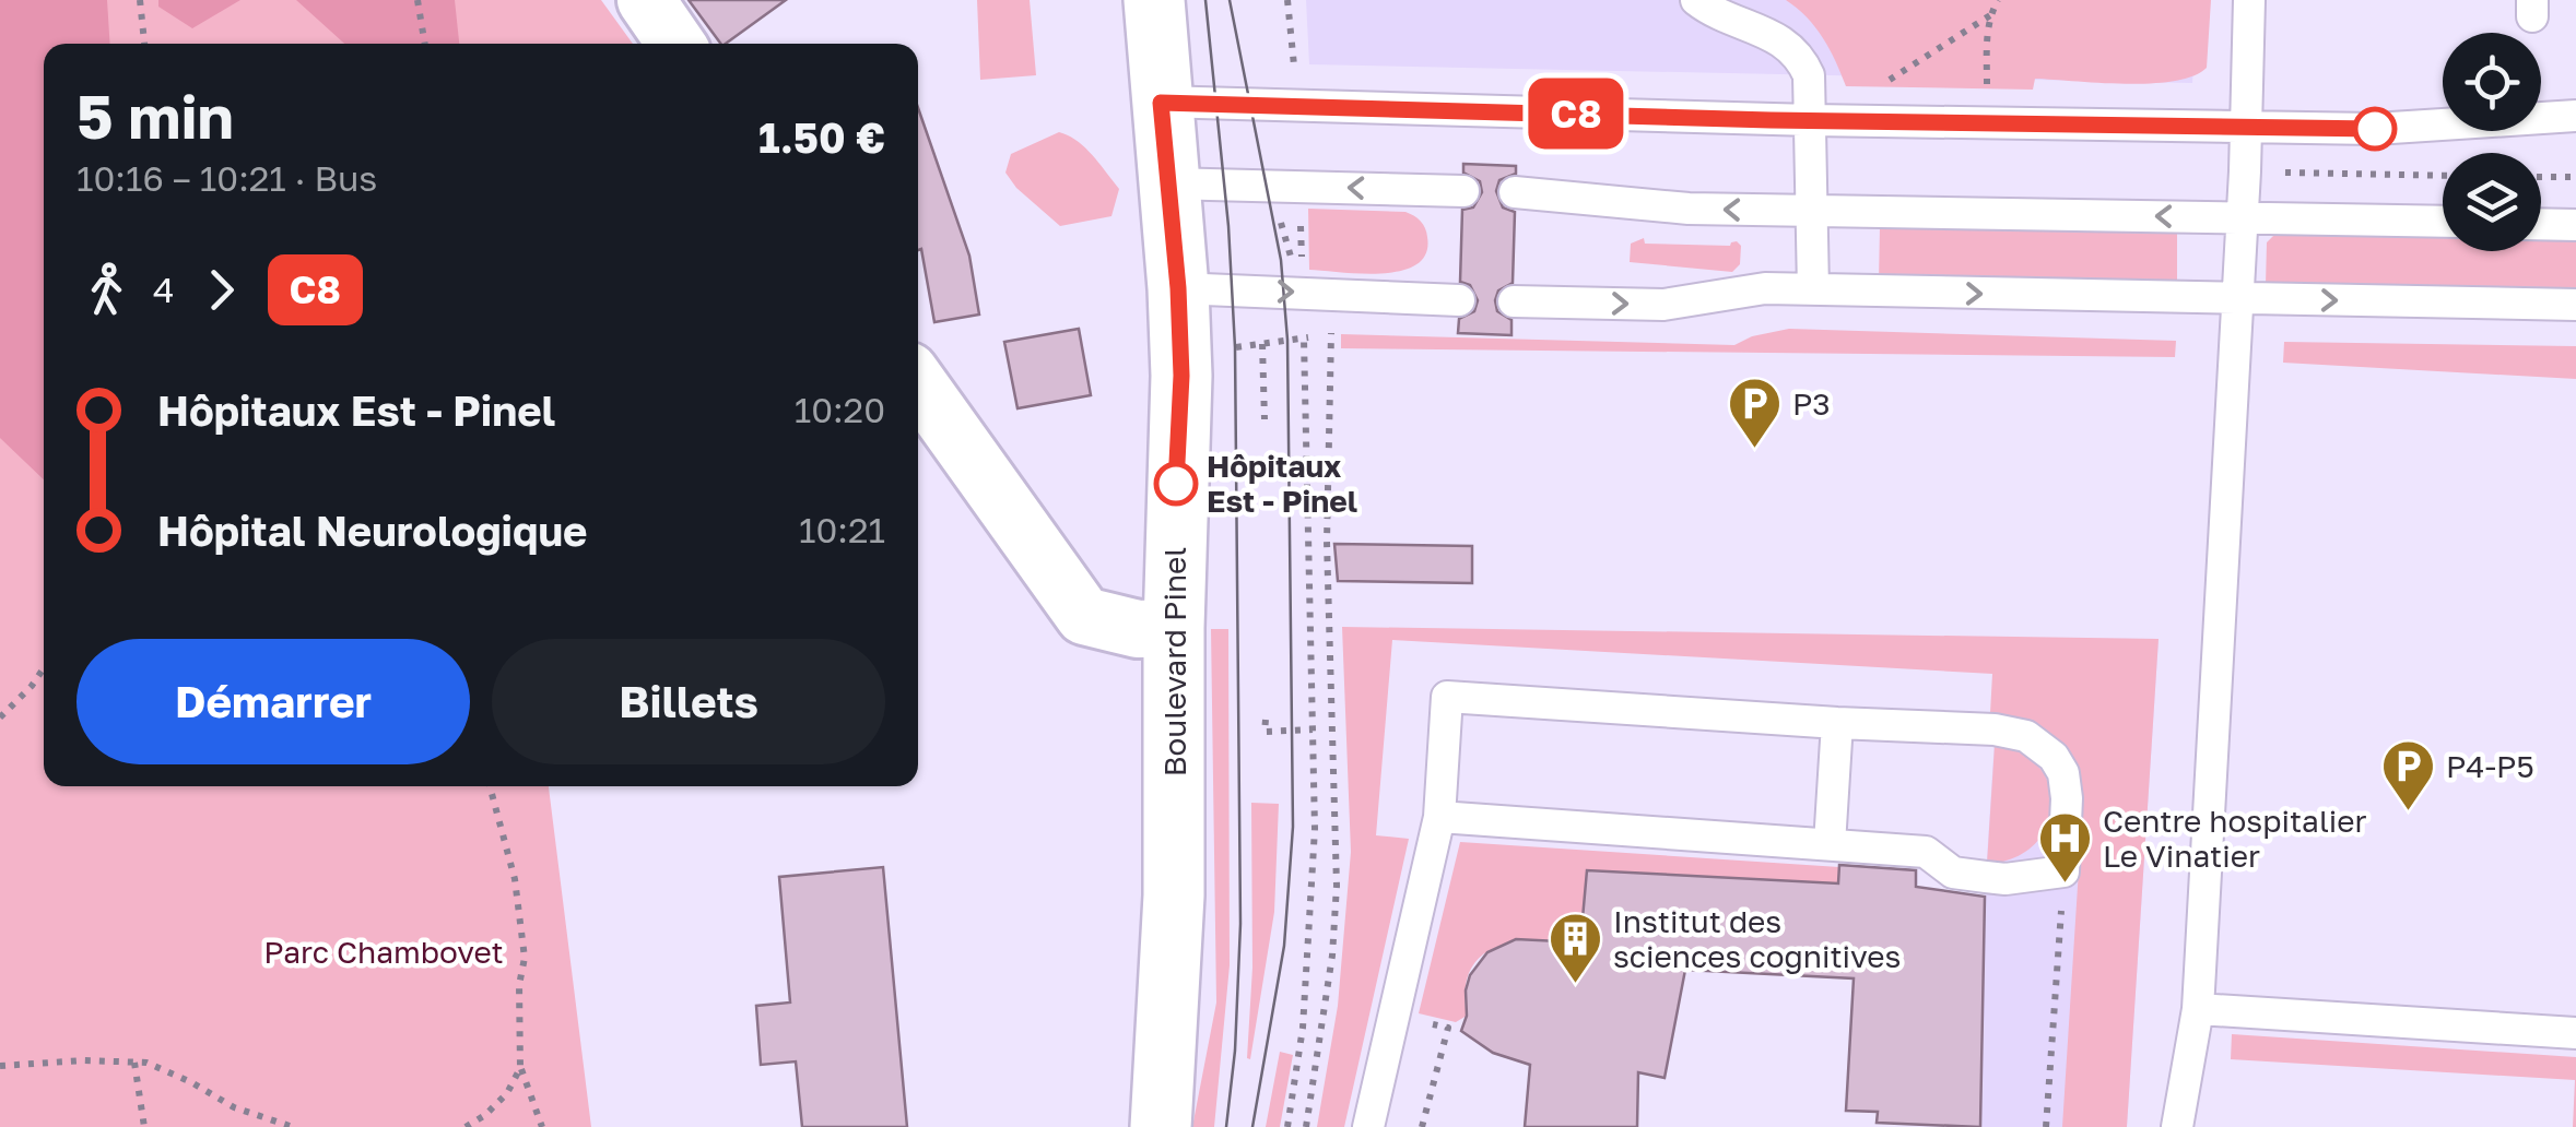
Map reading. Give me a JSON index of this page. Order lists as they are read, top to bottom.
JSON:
{
  "streets": {
    "main road": ["Boulevard Pinel"]
  },
  "parks": ["Parc Chambovet"],
  "places": {
    "parking": ["P3", "P4-P5"],
    "other": ["Hôpitaux Est - Pinel"],
    "hospital": ["Centre hospitalier Le Vinatier"],
    "building": ["Institut des sciences cognitives"]
  },
  "lines": ["bus line C8"],
  "page": {
    "on_map": "C8",
    "heading": ["5 min", "10:16 – 10:21 · Bus", "1.50 €"],
    "legs": ["4", "C8"],
    "list": [
      {
        "name": "Hôpitaux Est - Pinel",
        "value": "10:20"
      },
      {
        "name": "Hôpital Neurologique",
        "value": "10:21"
      }
    ],
    "buttons": ["Démarrer", "Billets"]
  }
}
